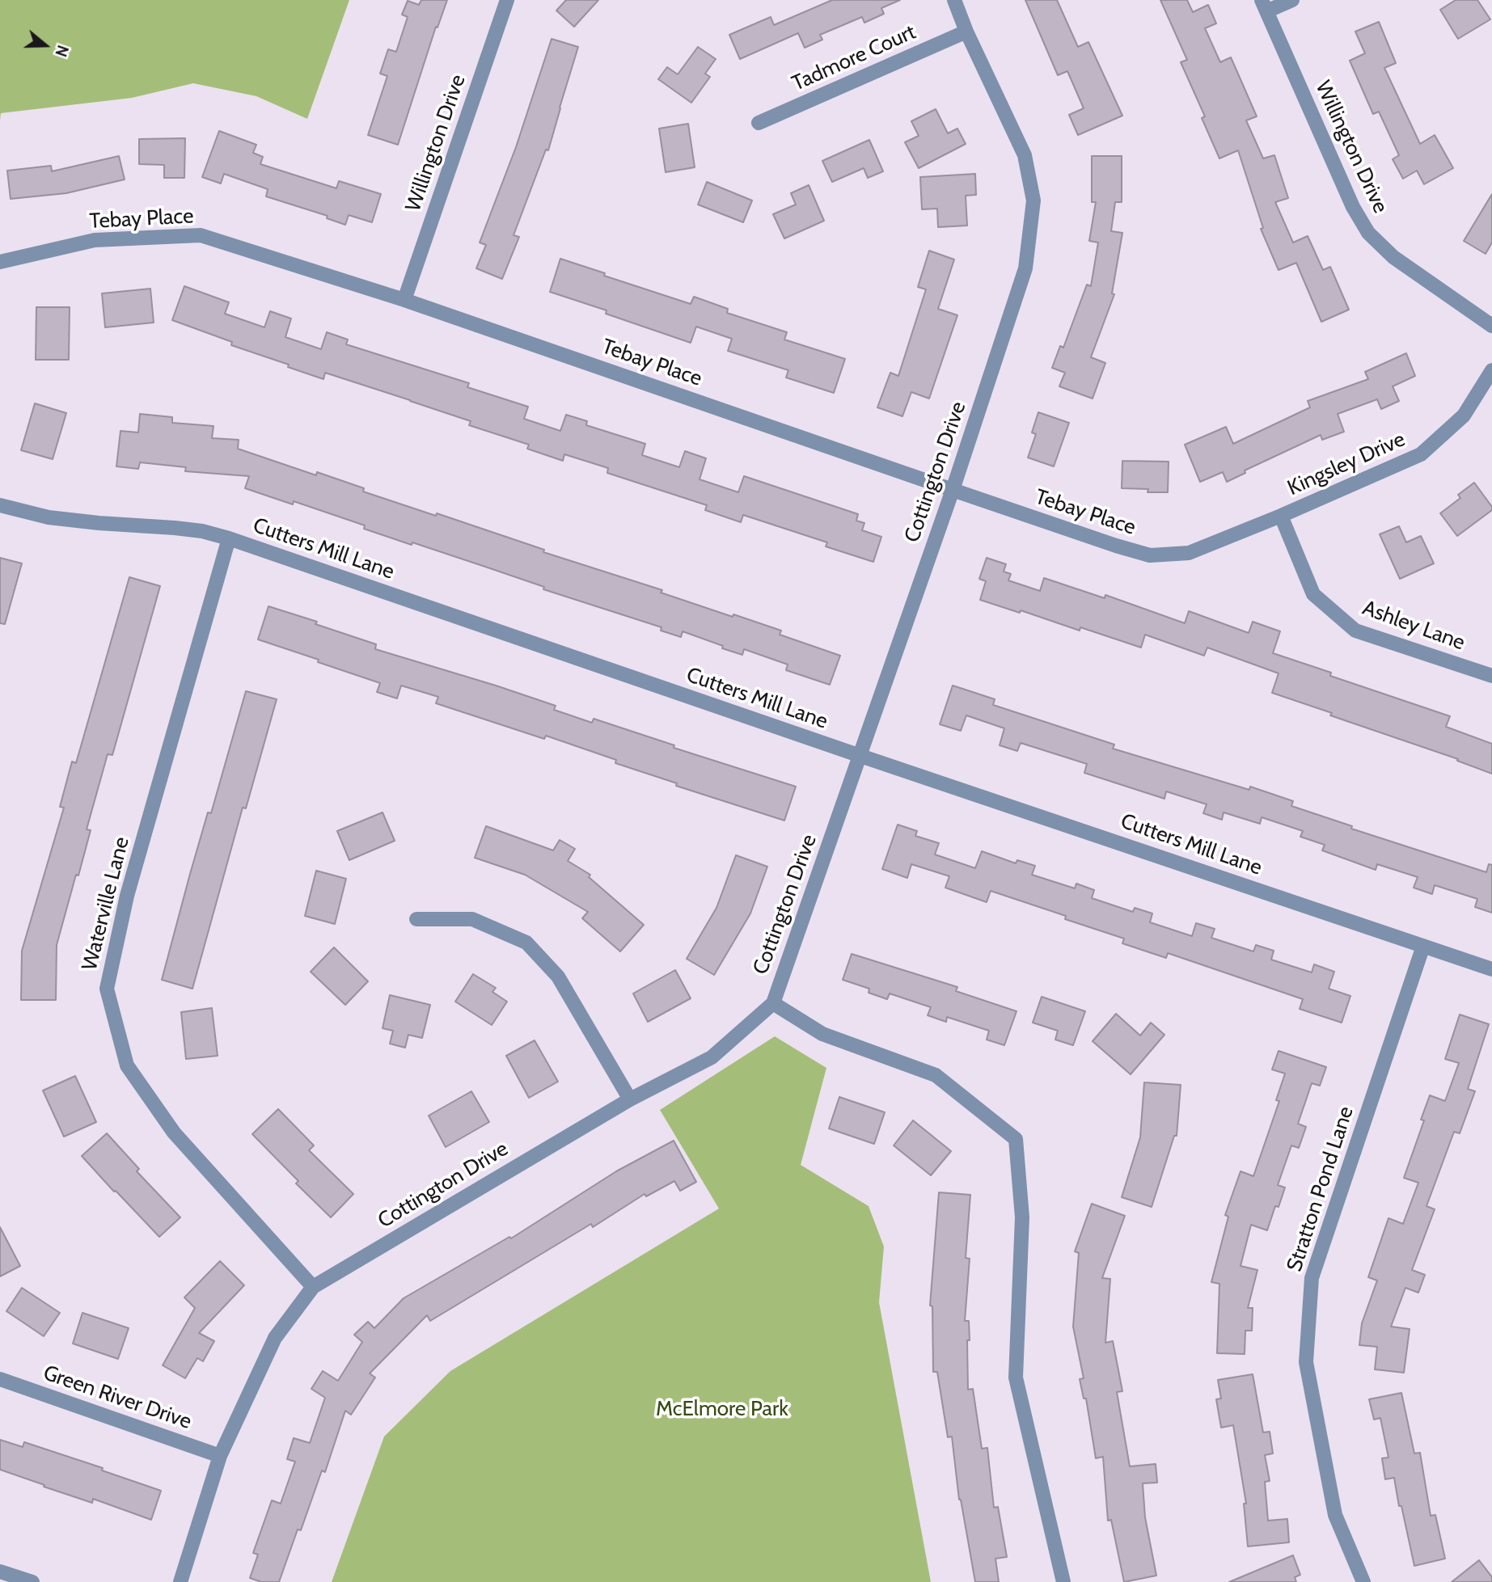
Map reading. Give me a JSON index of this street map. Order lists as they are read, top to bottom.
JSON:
{
  "streets": {
    "street": [
      "Tadmore Court",
      "Willington Drive",
      "Tebay Place",
      "Kingsley Drive",
      "Cottington Drive",
      "Cutters Mill Lane",
      "Ashley Lane",
      "Waterville Lane",
      "Stratton Pond Lane",
      "Green River Drive"
    ]
  },
  "crossings": [
    ["Tadmore Court", "Cottington Drive"],
    ["Willington Drive", "Tebay Place"],
    ["Tebay Place", "Kingsley Drive"],
    ["Tebay Place", "Cottington Drive"],
    ["Tebay Place", "Ashley Lane"],
    ["Kingsley Drive", "Ashley Lane"],
    ["Cottington Drive", "Cutters Mill Lane"],
    ["Cottington Drive", "Waterville Lane"],
    ["Cottington Drive", "Green River Drive"],
    ["Cutters Mill Lane", "Waterville Lane"],
    ["Cutters Mill Lane", "Stratton Pond Lane"]
  ],
  "parks": ["McElmore Park"],
  "north": "right"
}
